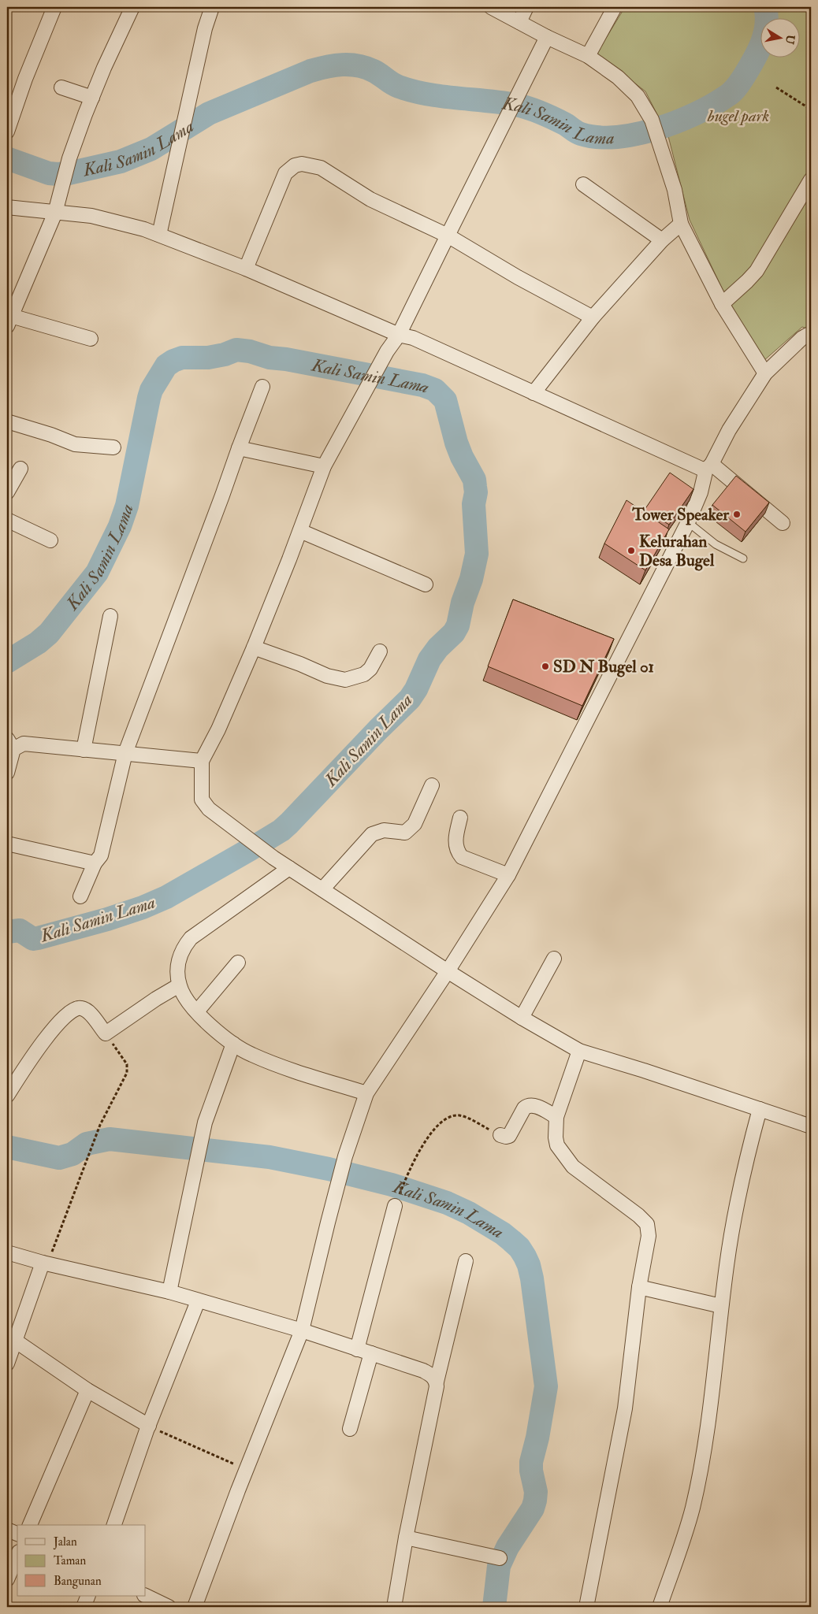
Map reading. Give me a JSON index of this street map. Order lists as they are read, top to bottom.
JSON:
{
  "water": ["Kali Samin Lama"],
  "parks": ["bugel park"],
  "places": ["Tower Speaker", "Kelurahan Desa Bugel", "SD N Bugel 01"],
  "legend": ["Jalan", "Taman", "Bangunan"],
  "north": "right"
}
